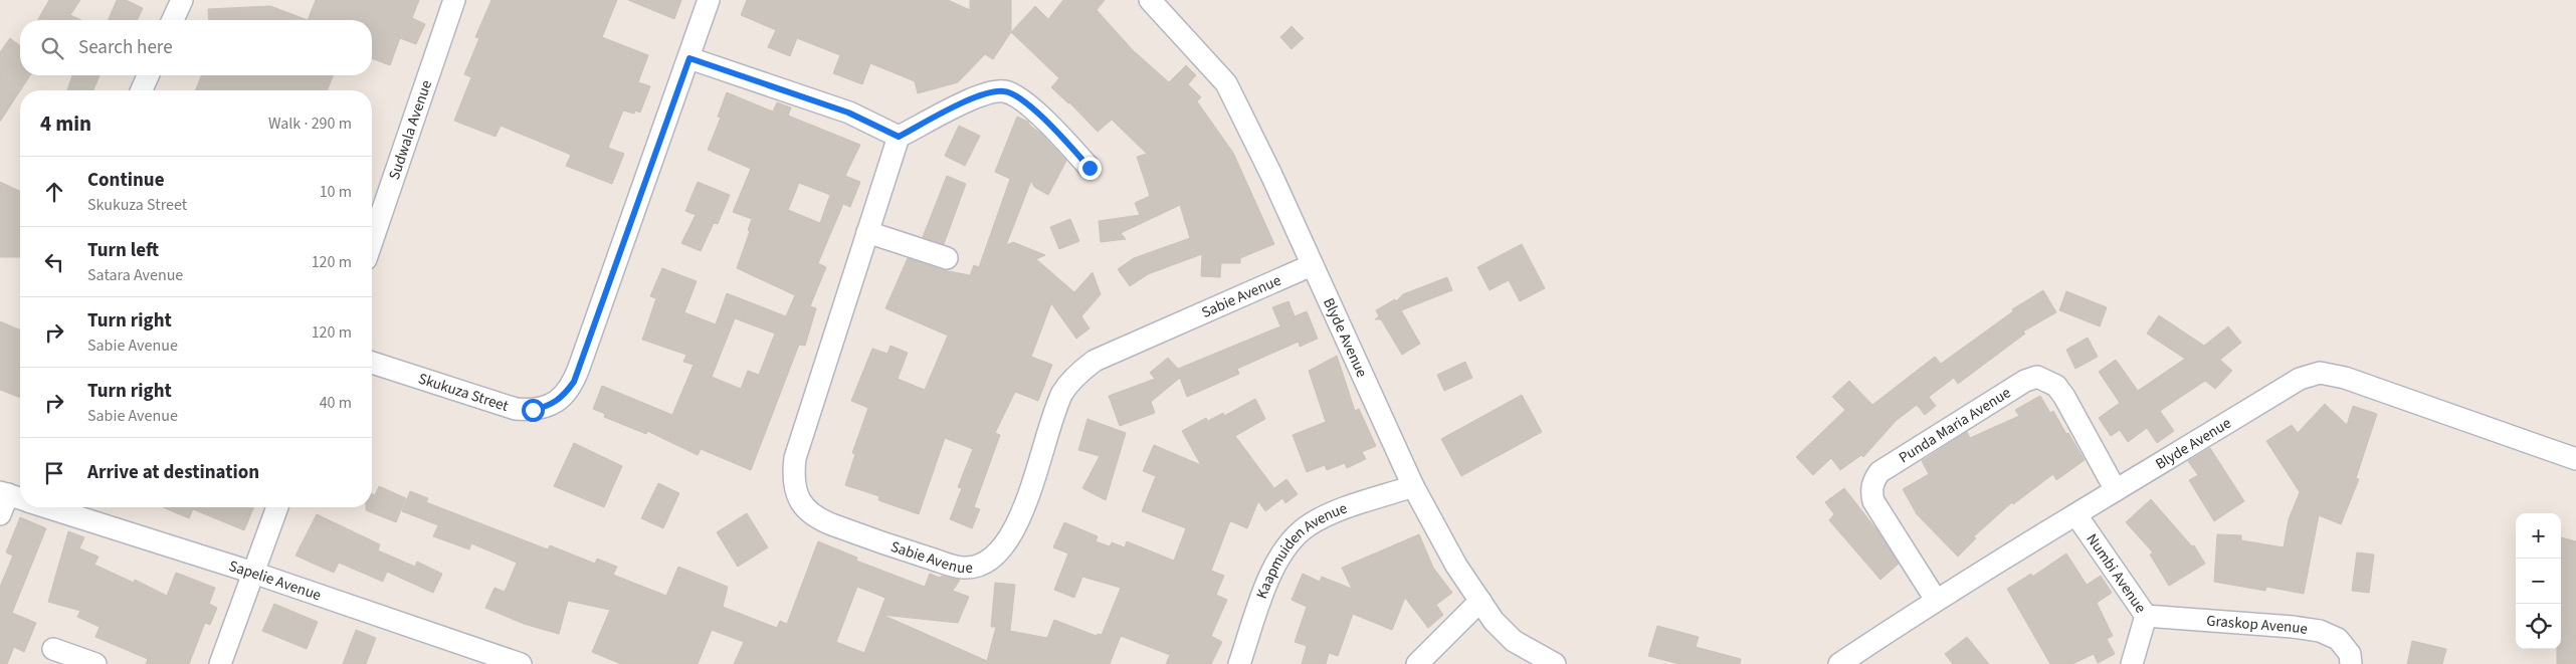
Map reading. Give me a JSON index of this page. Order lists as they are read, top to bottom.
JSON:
{
  "streets": {
    "street": [
      "Sudwala Avenue",
      "Sabie Avenue",
      "Blyde Avenue",
      "Skukuza Street",
      "Punda Maria Avenue",
      "Kaapmuiden Avenue",
      "Numbi Avenue",
      "Sapelie Avenue",
      "Graskop Avenue"
    ]
  },
  "crossings": [
    ["Sabie Avenue", "Blyde Avenue"],
    ["Blyde Avenue", "Punda Maria Avenue"],
    ["Blyde Avenue", "Kaapmuiden Avenue"],
    ["Blyde Avenue", "Numbi Avenue"],
    ["Numbi Avenue", "Graskop Avenue"]
  ],
  "page": {
    "search": "Search here",
    "heading": ["4 min", "Walk · 290 m"],
    "list": [
      ["Continue", "Skukuza Street", "10 m"],
      ["Turn left", "Satara Avenue", "120 m"],
      ["Turn right", "Sabie Avenue", "120 m"],
      ["Turn right", "Sabie Avenue", "40 m"],
      "Arrive at destination"
    ],
    "map_buttons": ["+", "−"]
  }
}
